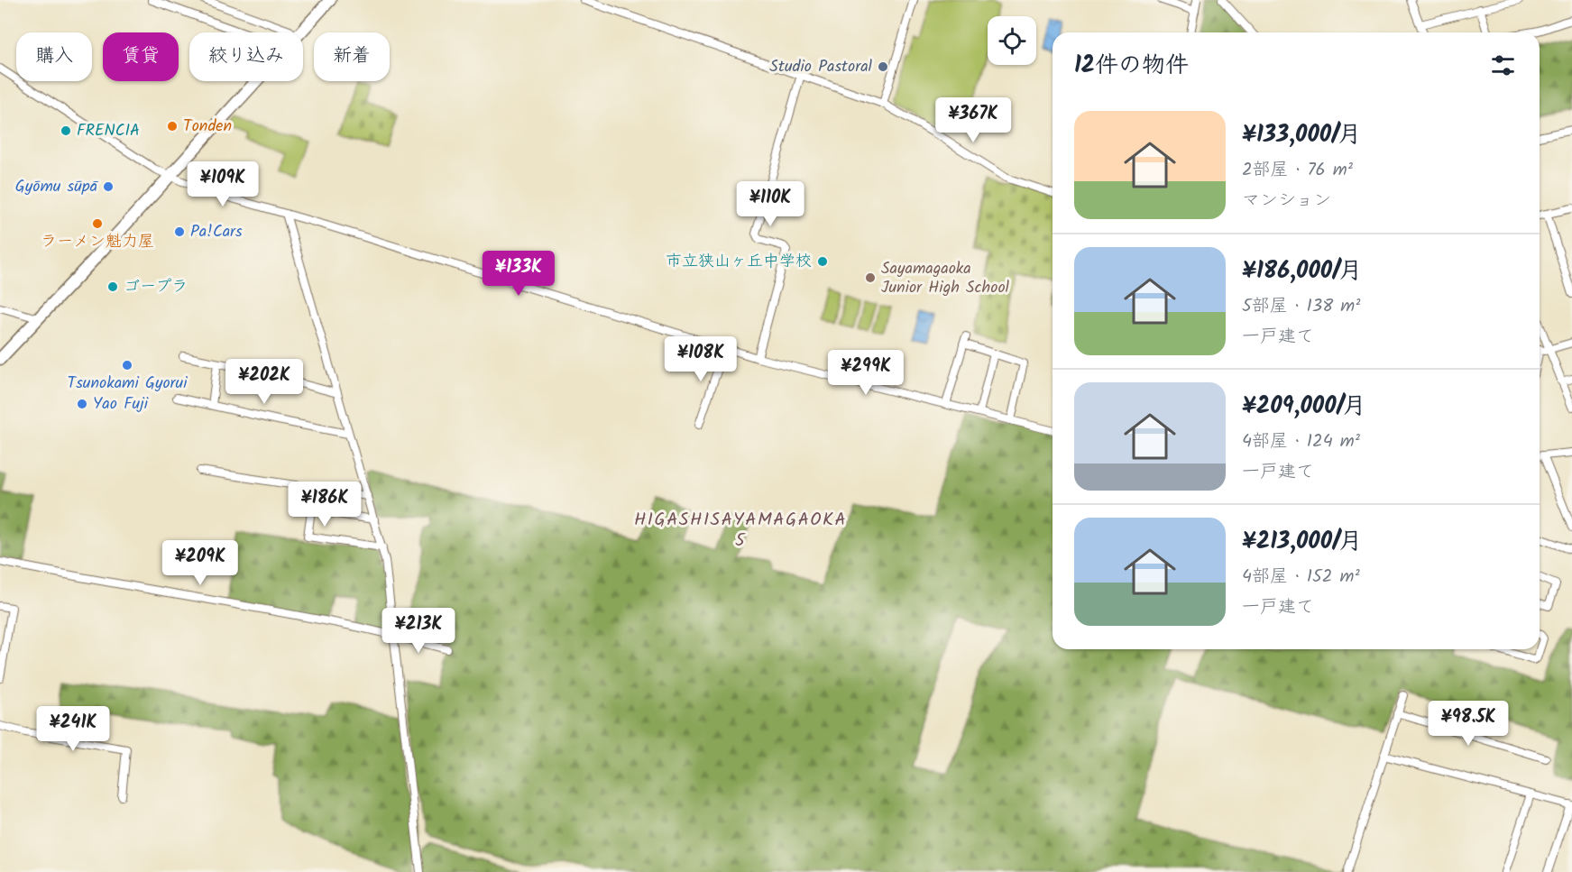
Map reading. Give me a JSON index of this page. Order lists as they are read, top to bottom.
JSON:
{
  "districts": ["HIGASHISAYAMAGAOKA 5"],
  "places": [
    "Studio Pastoral",
    "Tonden",
    "FRENCIA",
    "Gyōmu sūpā",
    "ラーメン魁力屋",
    "Pa!Cars",
    "市立狭山ヶ丘中学校",
    "Sayamagaoka Junior High School",
    "ゴープラ",
    "Tsunokami Gyorui",
    "Yao Fuji"
  ],
  "page": {
    "chip": [
      "購入",
      "賃貸",
      "絞り込み",
      "新着"
    ],
    "heading": "12件の物件",
    "price": [
      "¥367K",
      "¥109K",
      "¥110K",
      "¥133K",
      "¥108K",
      "¥299K",
      "¥202K",
      "¥186K",
      "¥209K",
      "¥213K",
      "¥98.5K",
      "¥241K"
    ],
    "list": [
      {
        "name": "¥133,000/月",
        "note": "2部屋 · 76 m² · マンション"
      },
      {
        "name": "¥186,000/月",
        "note": "5部屋 · 138 m² · 一戸建て"
      },
      {
        "name": "¥209,000/月",
        "note": "4部屋 · 124 m² · 一戸建て"
      },
      {
        "name": "¥213,000/月",
        "note": "4部屋 · 152 m² · 一戸建て"
      }
    ]
  }
}
